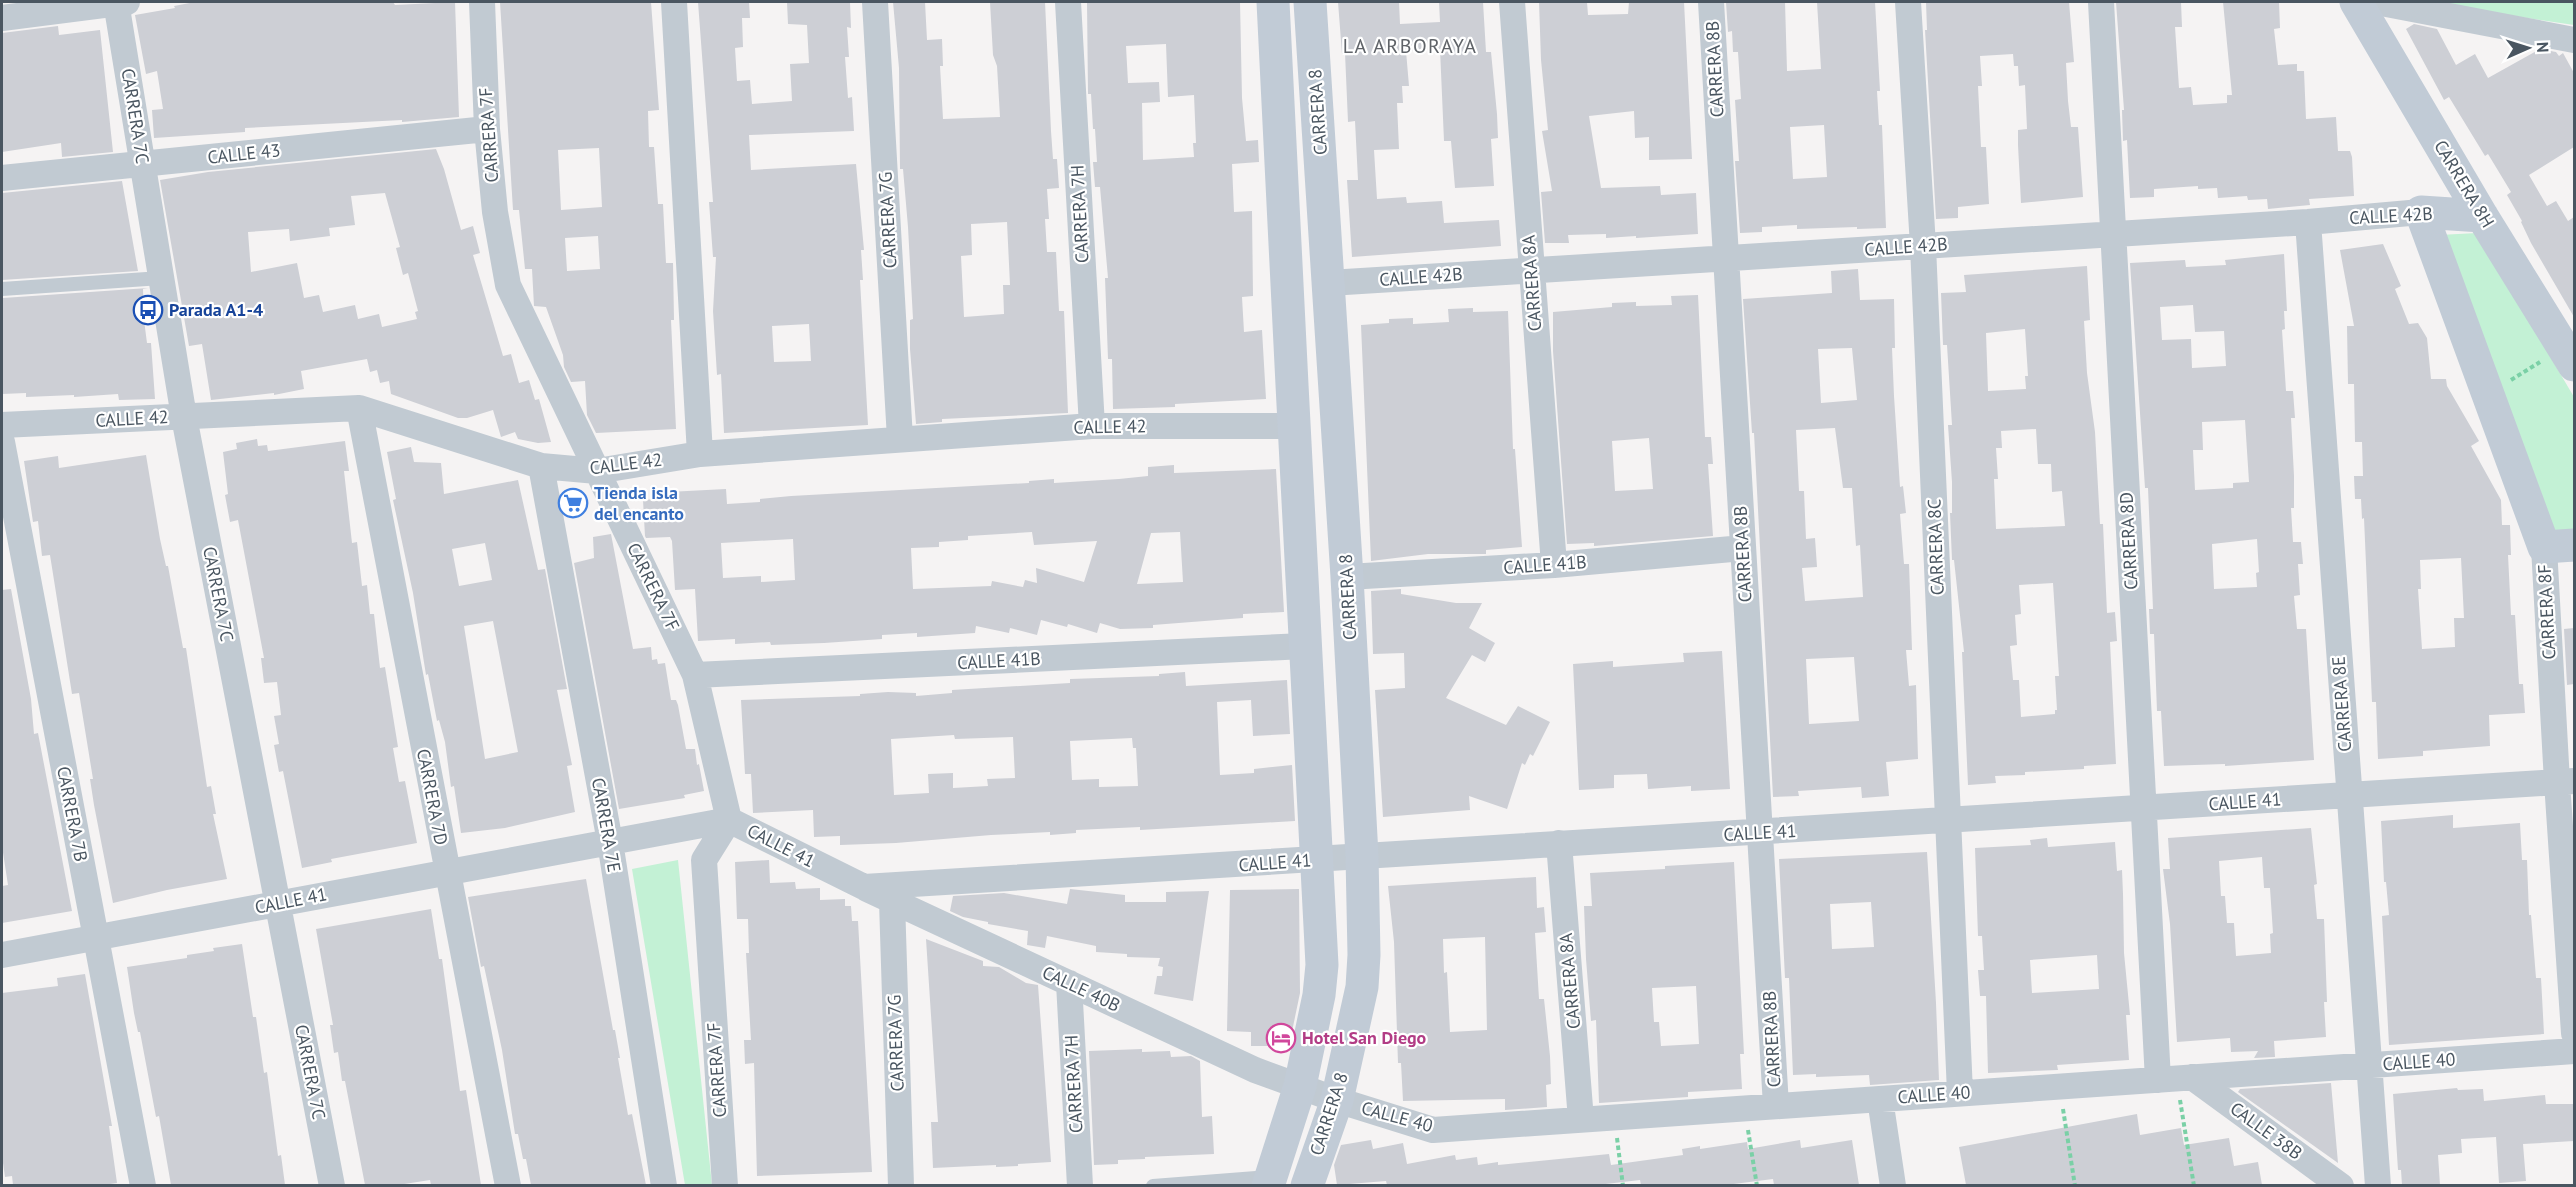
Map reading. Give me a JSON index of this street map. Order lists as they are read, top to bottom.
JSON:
{
  "streets": {
    "street": [
      "CARRERA 8B",
      "CARRERA 8",
      "CARRERA 7C",
      "CARRERA 7F",
      "CALLE 43",
      "CARRERA 8H",
      "CARRERA 7H",
      "CALLE 42B",
      "CARRERA 7G",
      "CARRERA 8A",
      "CALLE 42",
      "CARRERA 8D",
      "CARRERA 8C",
      "CALLE 41B",
      "CARRERA 8F",
      "CARRERA 8E",
      "CARRERA 7D",
      "CALLE 41",
      "CARRERA 7B",
      "CARRERA 7E",
      "CALLE 40B",
      "CALLE 40",
      "CALLE 38B"
    ]
  },
  "crossings": [
    ["CARRERA 8B", "CALLE 42B"],
    ["CARRERA 8B", "CALLE 41B"],
    ["CARRERA 8B", "CALLE 41"],
    ["CARRERA 8B", "CALLE 40"],
    ["CARRERA 8", "CALLE 42B"],
    ["CARRERA 8", "CALLE 42"],
    ["CARRERA 8", "CALLE 41B"],
    ["CARRERA 8", "CALLE 41"],
    ["CARRERA 8", "CALLE 40B"],
    ["CARRERA 8", "CALLE 40"],
    ["CARRERA 7C", "CALLE 43"],
    ["CARRERA 7C", "CALLE 42"],
    ["CARRERA 7C", "CALLE 41"],
    ["CARRERA 7F", "CALLE 43"],
    ["CARRERA 7F", "CALLE 42"],
    ["CARRERA 7F", "CALLE 41B"],
    ["CARRERA 7F", "CALLE 41"],
    ["CARRERA 8H", "CALLE 42B"],
    ["CARRERA 7H", "CALLE 42"],
    ["CARRERA 7H", "CALLE 40B"],
    ["CALLE 42B", "CARRERA 8A"],
    ["CALLE 42B", "CARRERA 8D"],
    ["CALLE 42B", "CARRERA 8C"],
    ["CALLE 42B", "CARRERA 8F"],
    ["CALLE 42B", "CARRERA 8E"],
    ["CARRERA 7G", "CALLE 42"],
    ["CARRERA 7G", "CALLE 40B"],
    ["CARRERA 8A", "CALLE 41B"],
    ["CARRERA 8A", "CALLE 41"],
    ["CARRERA 8A", "CALLE 40"],
    ["CALLE 42", "CARRERA 7D"],
    ["CALLE 42", "CARRERA 7E"],
    ["CARRERA 8D", "CALLE 41"],
    ["CARRERA 8D", "CALLE 40"],
    ["CARRERA 8D", "CALLE 38B"],
    ["CARRERA 8C", "CALLE 41"],
    ["CARRERA 8C", "CALLE 40"],
    ["CARRERA 8F", "CALLE 41"],
    ["CARRERA 8E", "CALLE 41"],
    ["CARRERA 8E", "CALLE 40"],
    ["CARRERA 7D", "CALLE 41"],
    ["CALLE 41", "CARRERA 7B"],
    ["CALLE 41", "CARRERA 7E"],
    ["CALLE 41", "CALLE 40B"],
    ["CALLE 40B", "CALLE 40"],
    ["CALLE 40", "CALLE 38B"]
  ],
  "districts": ["LA ARBORAYA"],
  "places": {
    "bus stop": ["Parada A1-4"],
    "supermarket": ["Tienda isla del encanto"],
    "hotel": ["Hotel San Diego"]
  },
  "north": "right"
}
